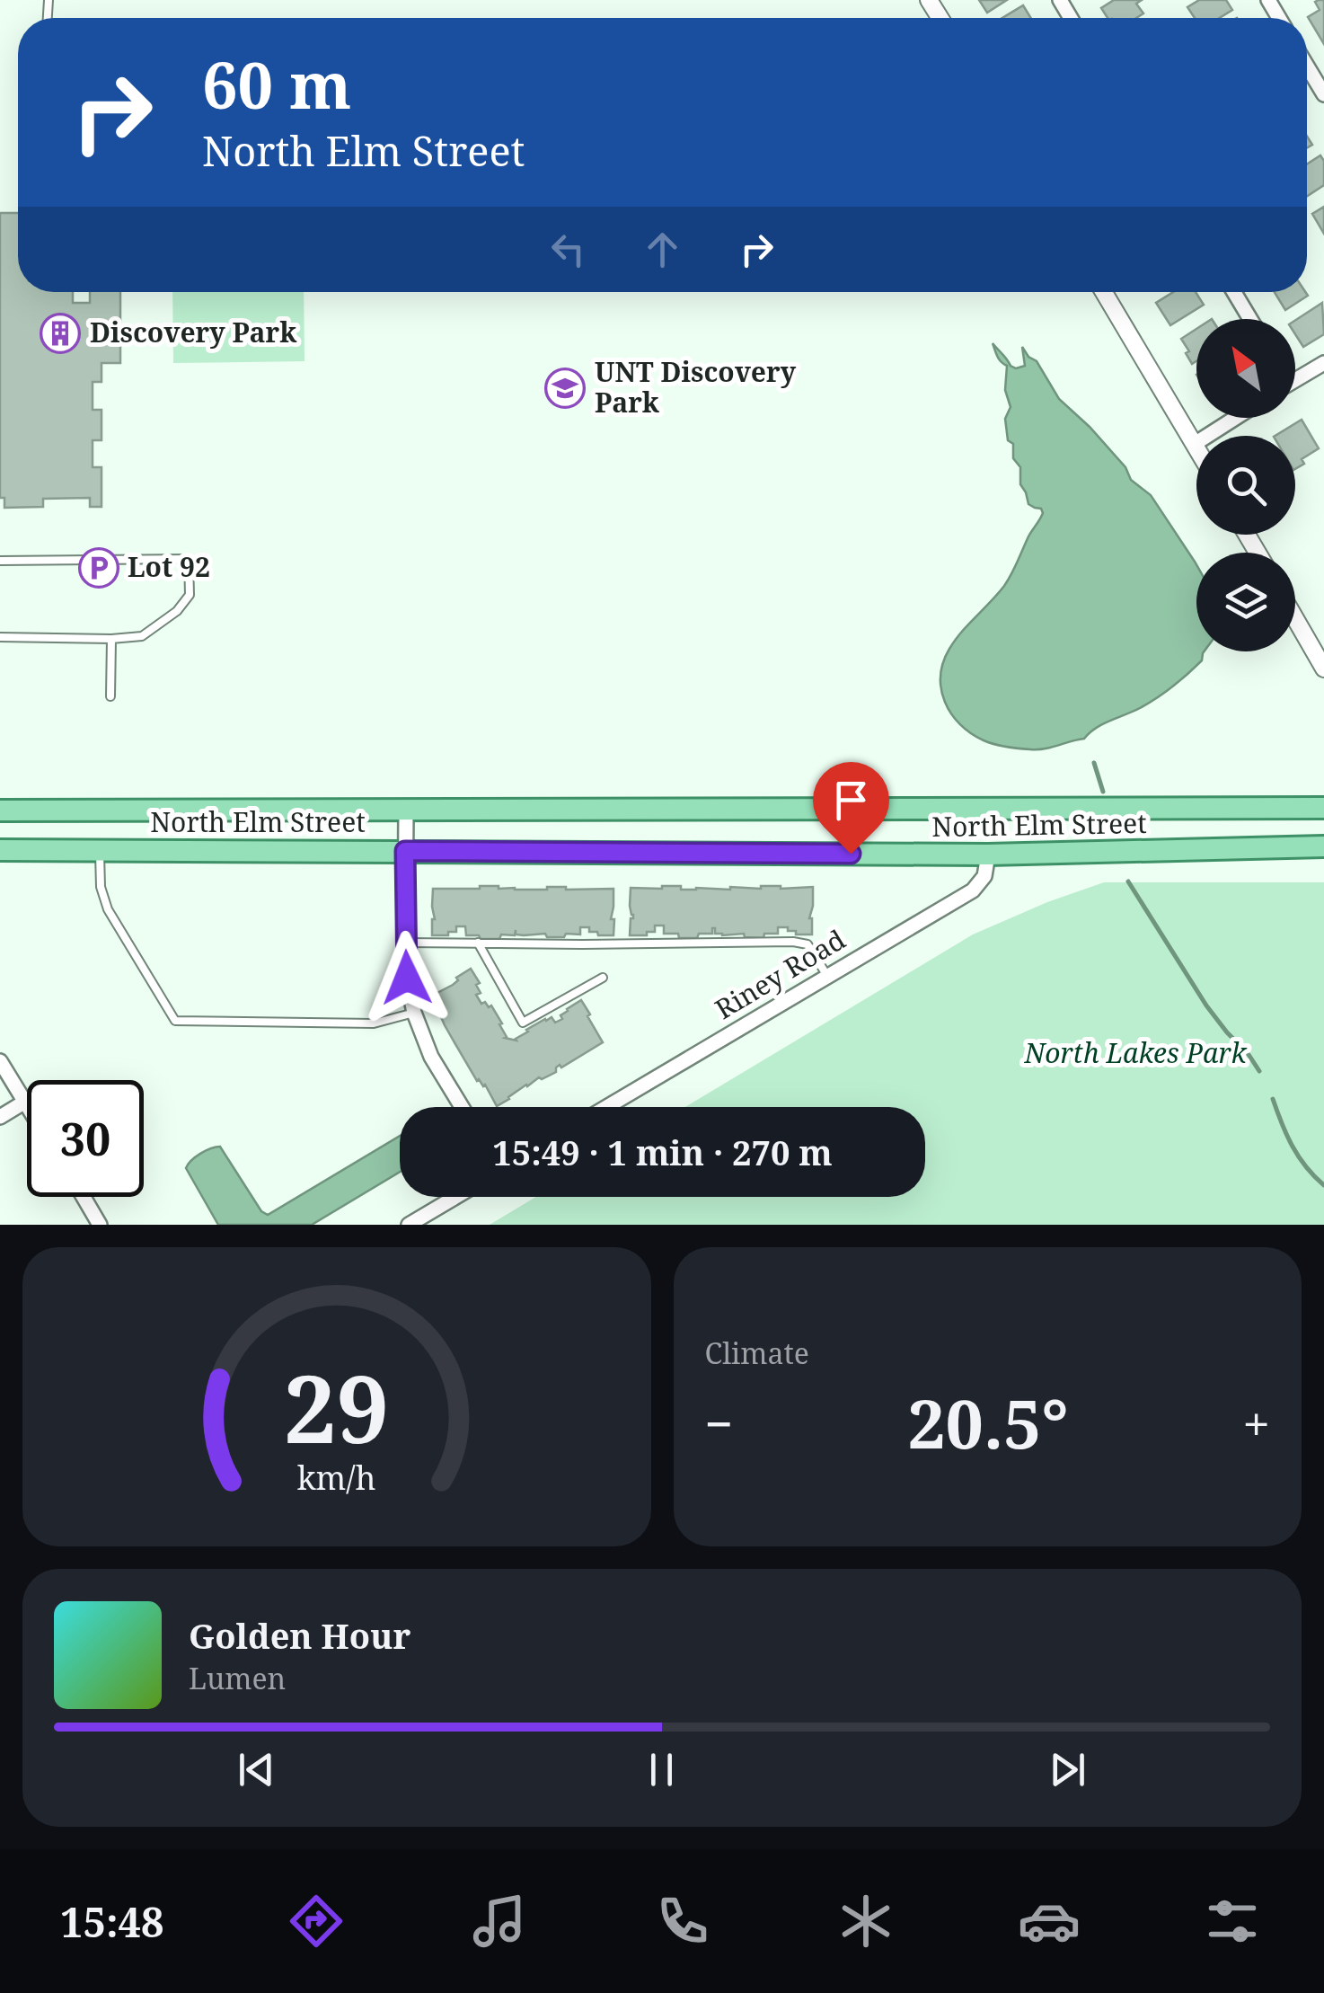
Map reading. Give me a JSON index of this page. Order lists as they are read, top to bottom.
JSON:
{
  "streets": {
    "main road": ["North Elm Street"],
    "street": ["Riney Road"]
  },
  "crossings": [
    ["North Elm Street", "Riney Road"]
  ],
  "parks": ["North Lakes Park"],
  "places": {
    "building": ["Discovery Park"],
    "school or university": ["UNT Discovery Park"],
    "parking": ["Lot 92"]
  },
  "north": "top left",
  "page": {
    "turn": ["60 m", "North Elm Street"],
    "limit": "30",
    "trip": "15:49 · 1 min · 270 m",
    "tile": "Climate",
    "heat": ["−", "20.5°", "+"],
    "song": ["Golden Hour", "Lumen"],
    "tabs": "15:48",
    "gauge": ["29", "km/h"]
  }
}
